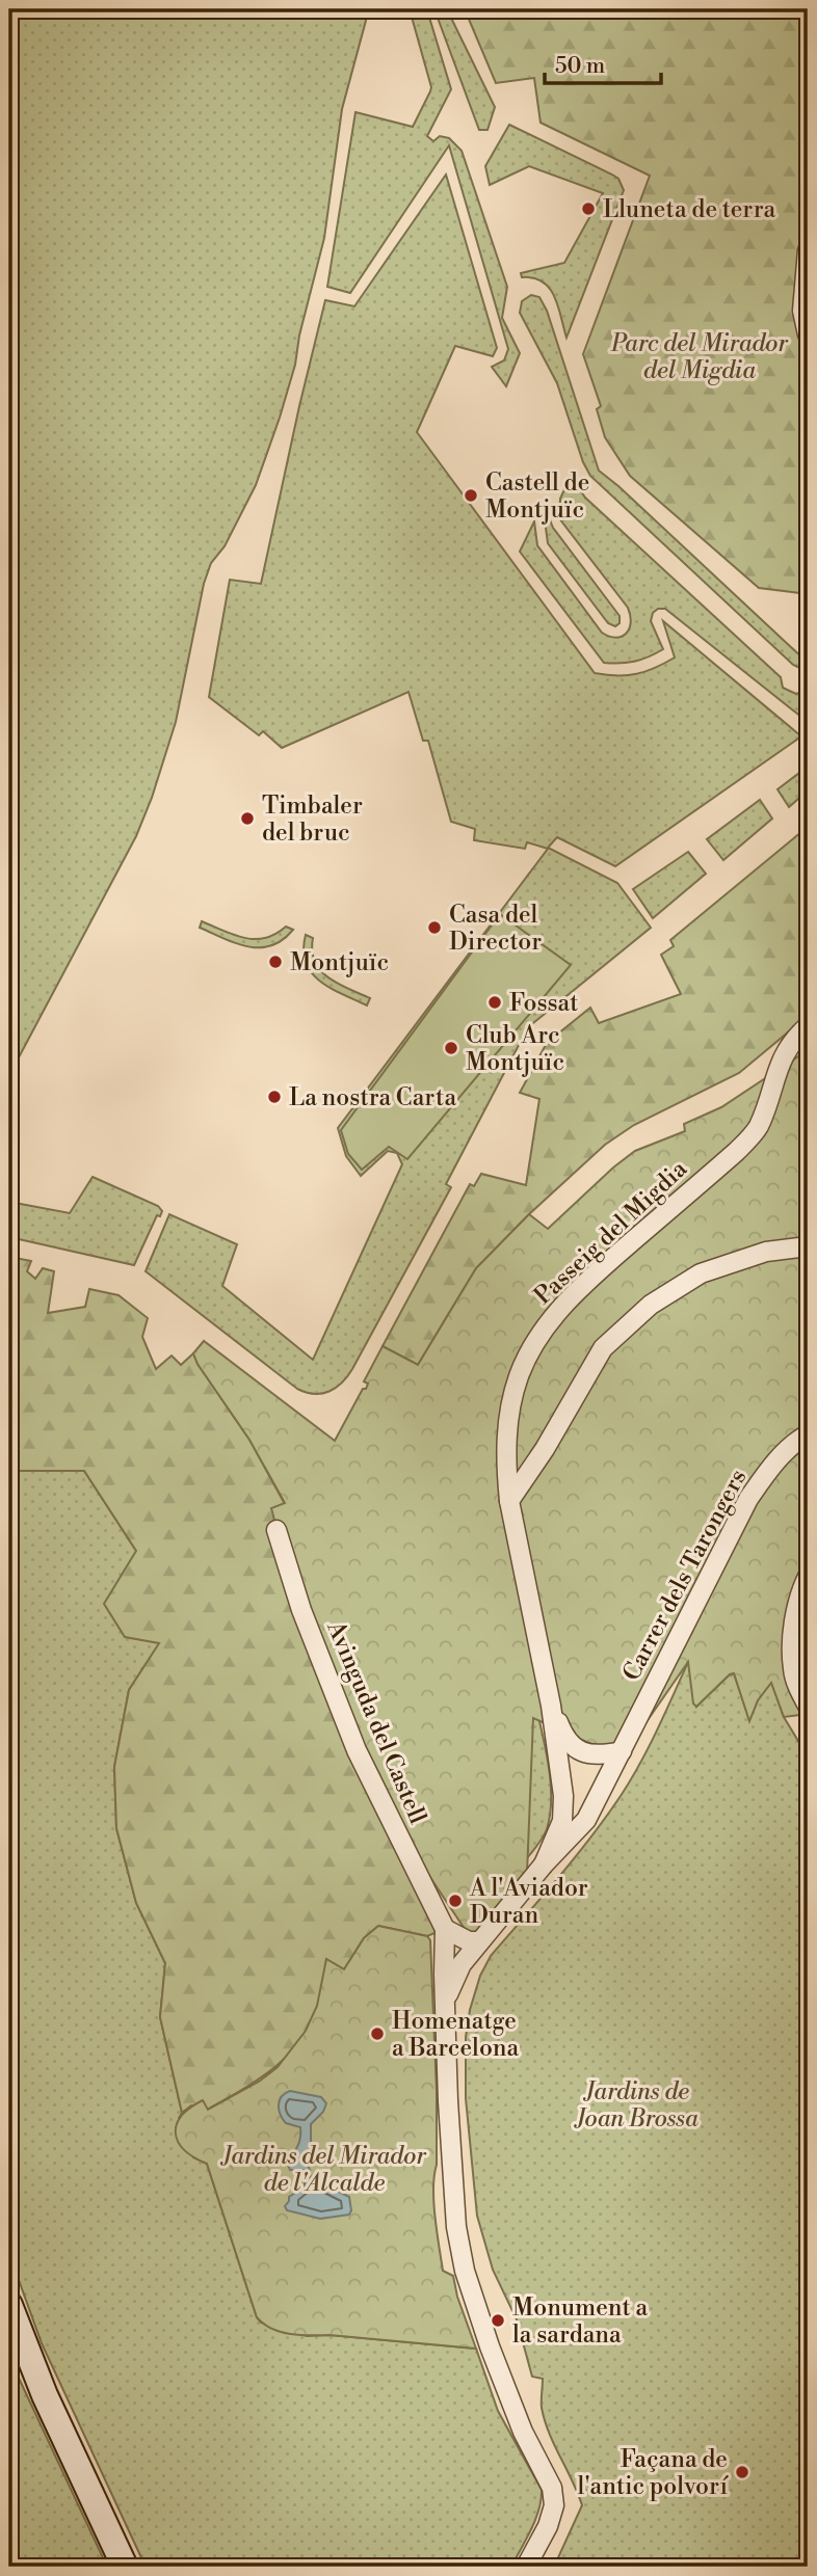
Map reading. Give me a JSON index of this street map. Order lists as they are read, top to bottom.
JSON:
{
  "streets": {
    "street": ["Passeig del Migdia", "Carrer dels Tarongers", "Avinguda del Castell"]
  },
  "crossings": [
    ["Passeig del Migdia", "Carrer dels Tarongers"],
    ["Carrer dels Tarongers", "Avinguda del Castell"]
  ],
  "parks": ["Parc del Mirador del Migdia", "Jardins de Joan Brossa", "Jardins del Mirador de l'Alcalde"],
  "places": [
    "Lluneta de terra",
    "Castell de Montjuïc",
    "Timbaler del bruc",
    "Casa del Director",
    "Montjuïc",
    "Fossat",
    "Club Arc Montjuïc",
    "La nostra Carta",
    "A l'Aviador Duran",
    "Homenatge a Barcelona",
    "Monument a la sardana",
    "Façana de l'antic polvorí"
  ],
  "scale_bar": "50 m"
}
